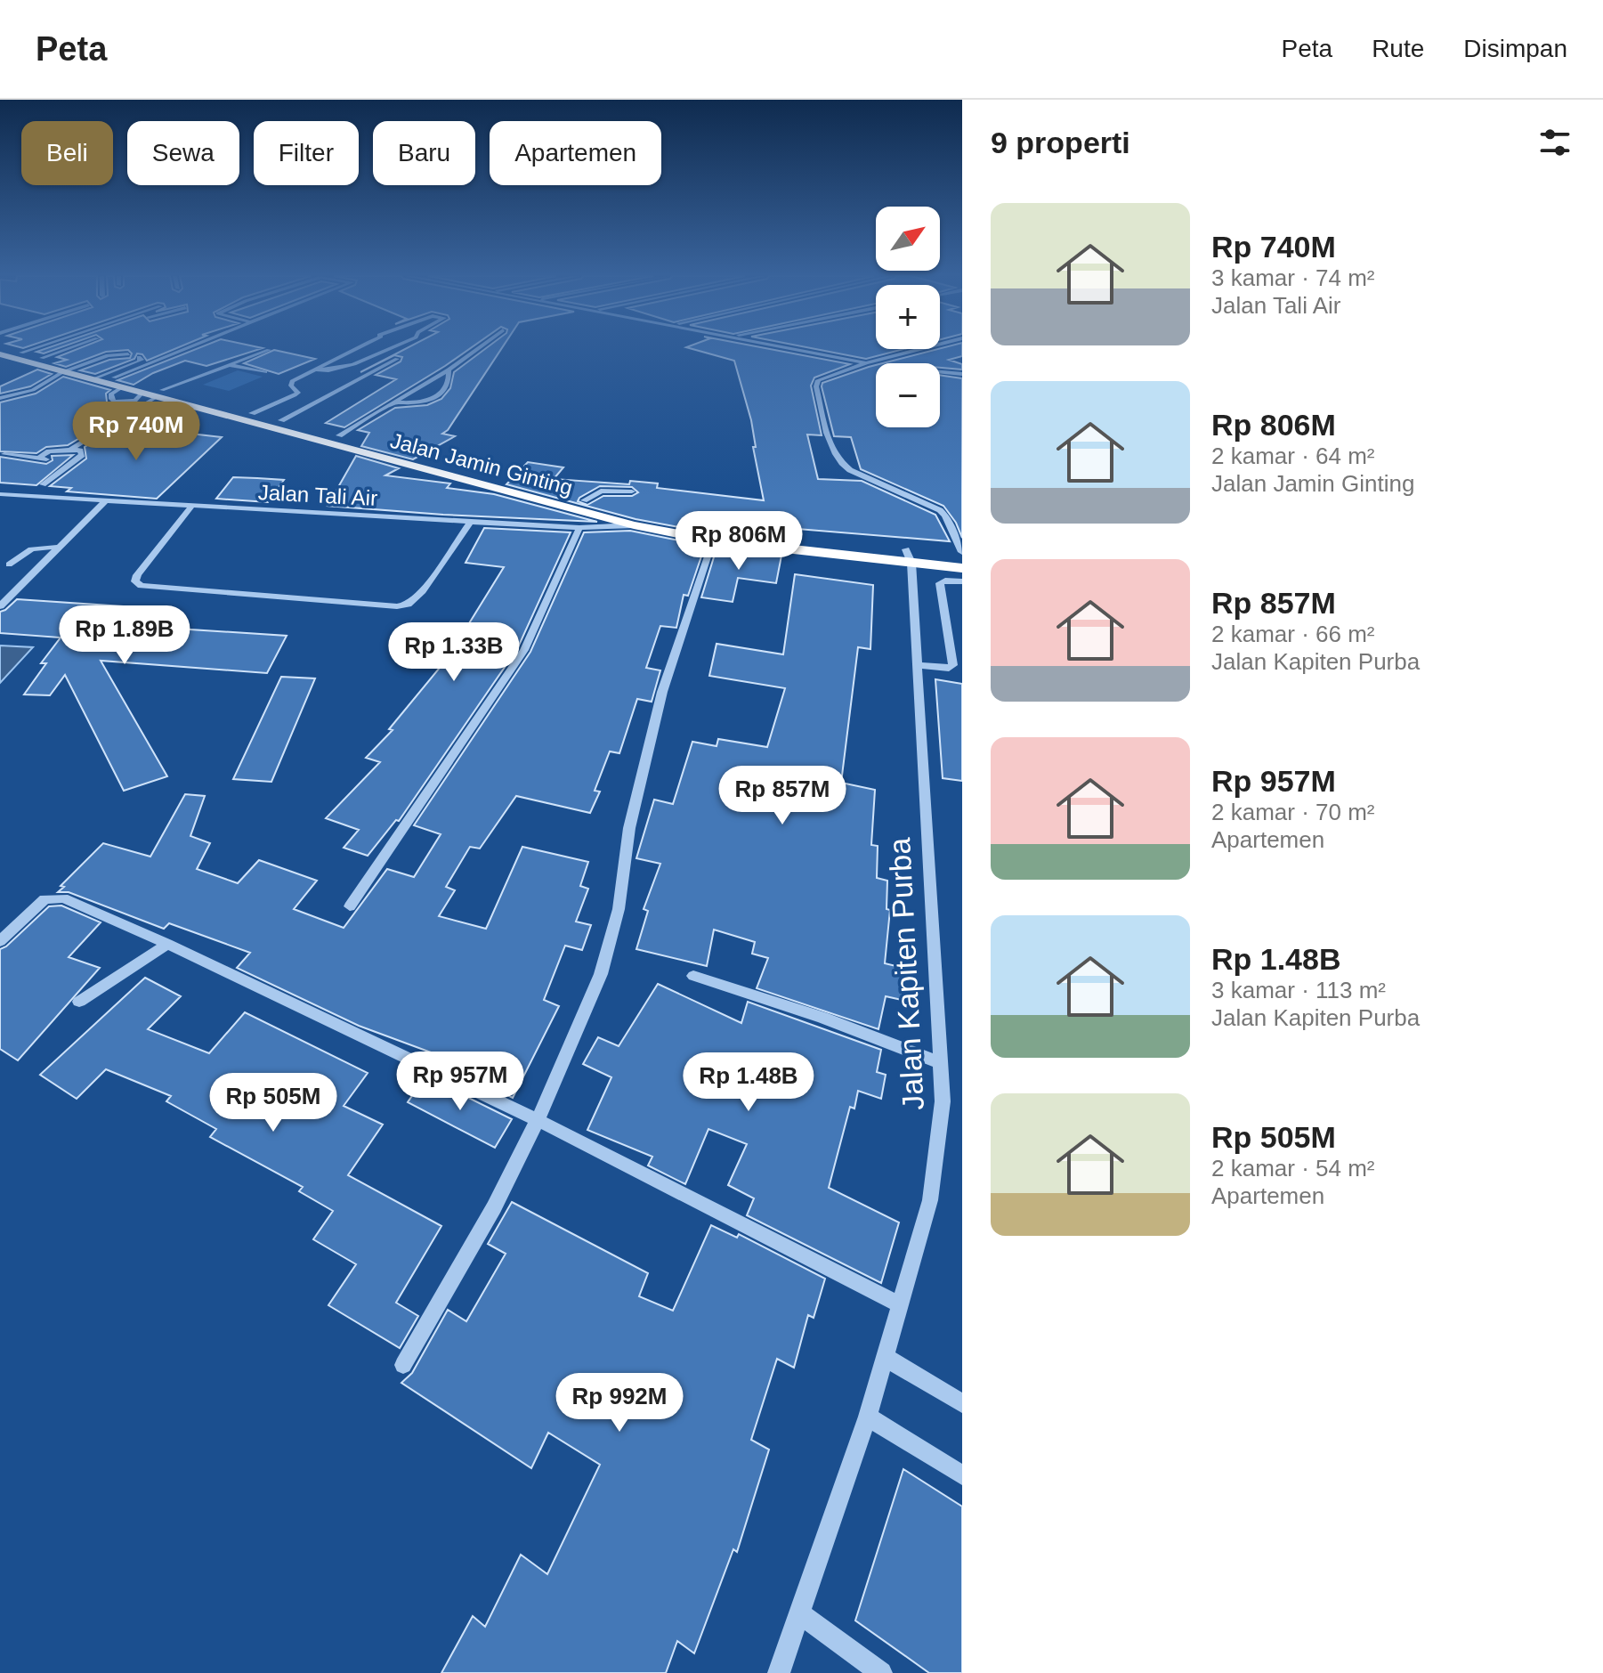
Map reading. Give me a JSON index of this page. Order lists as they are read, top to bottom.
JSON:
{
  "streets": {
    "highway": ["Jalan Jamin Ginting"],
    "street": ["Jalan Tali Air", "Jalan Kapiten Purba"]
  },
  "crossings": [
    ["Jalan Jamin Ginting", "Jalan Tali Air"],
    ["Jalan Jamin Ginting", "Jalan Kapiten Purba"]
  ],
  "north": "top right",
  "page": {
    "header": "Peta",
    "nav": ["Peta", "Rute", "Disimpan"],
    "heading": "9 properti",
    "chip": [
      "Beli",
      "Sewa",
      "Filter",
      "Baru",
      "Apartemen"
    ],
    "list": [
      {
        "name": "Rp 740M",
        "note": "3 kamar · 74 m² · Jalan Tali Air"
      },
      {
        "name": "Rp 806M",
        "note": "2 kamar · 64 m² · Jalan Jamin Ginting"
      },
      {
        "name": "Rp 857M",
        "note": "2 kamar · 66 m² · Jalan Kapiten Purba"
      },
      {
        "name": "Rp 957M",
        "note": "2 kamar · 70 m² · Apartemen"
      },
      {
        "name": "Rp 1.48B",
        "note": "3 kamar · 113 m² · Jalan Kapiten Purba"
      },
      {
        "name": "Rp 505M",
        "note": "2 kamar · 54 m² · Apartemen"
      }
    ],
    "map_buttons": ["+", "−"],
    "price": [
      "Rp 740M",
      "Rp 806M",
      "Rp 1.89B",
      "Rp 1.33B",
      "Rp 857M",
      "Rp 957M",
      "Rp 1.48B",
      "Rp 505M",
      "Rp 992M"
    ]
  }
}
